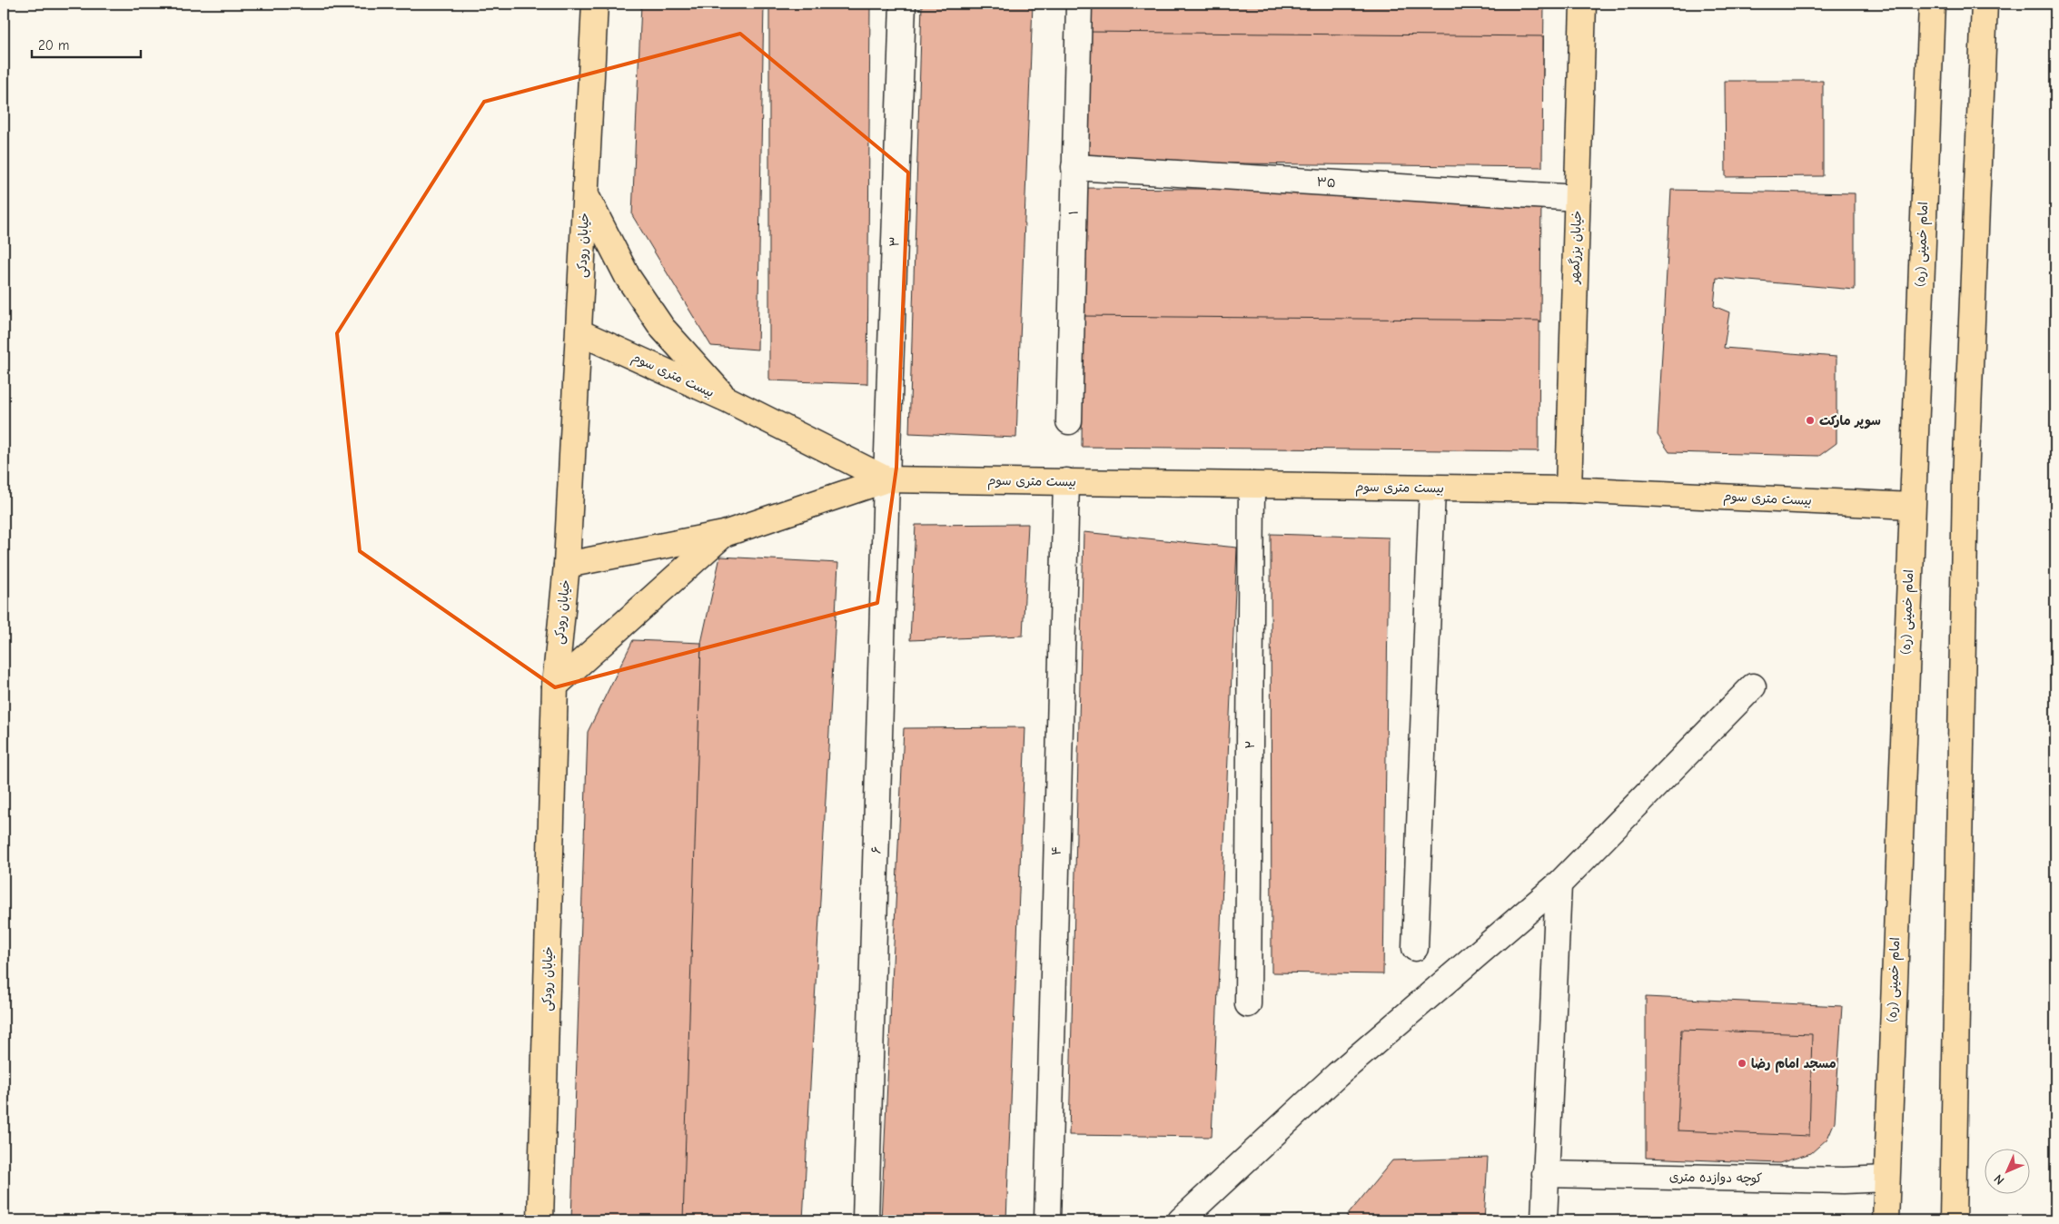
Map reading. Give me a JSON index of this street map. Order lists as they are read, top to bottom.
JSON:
{
  "streets": {
    "main road": [
      "امام خمینی (ره)",
      "خیابان رودکی",
      "خیابان بزرگمهر",
      "بیست متری سوم"
    ],
    "street": [
      "۳۵",
      "۱",
      "۳",
      "۲",
      "۶",
      "۴",
      "کوچه دوازده متری"
    ]
  },
  "crossings": [
    ["۳۵", "۱"],
    ["۳۵", "خیابان بزرگمهر"],
    ["۳", "بیست متری سوم"],
    ["۳", "۶"],
    ["امام خمینی (ره)", "بیست متری سوم"],
    ["امام خمینی (ره)", "کوچه دوازده متری"],
    ["خیابان رودکی", "بیست متری سوم"],
    ["خیابان بزرگمهر", "بیست متری سوم"],
    ["بیست متری سوم", "۲"],
    ["بیست متری سوم", "۶"],
    ["بیست متری سوم", "۴"]
  ],
  "places": ["سوپر مارکت", "مسجد امام رضا"],
  "scale_bar": "20 m",
  "north": "bottom left"
}
